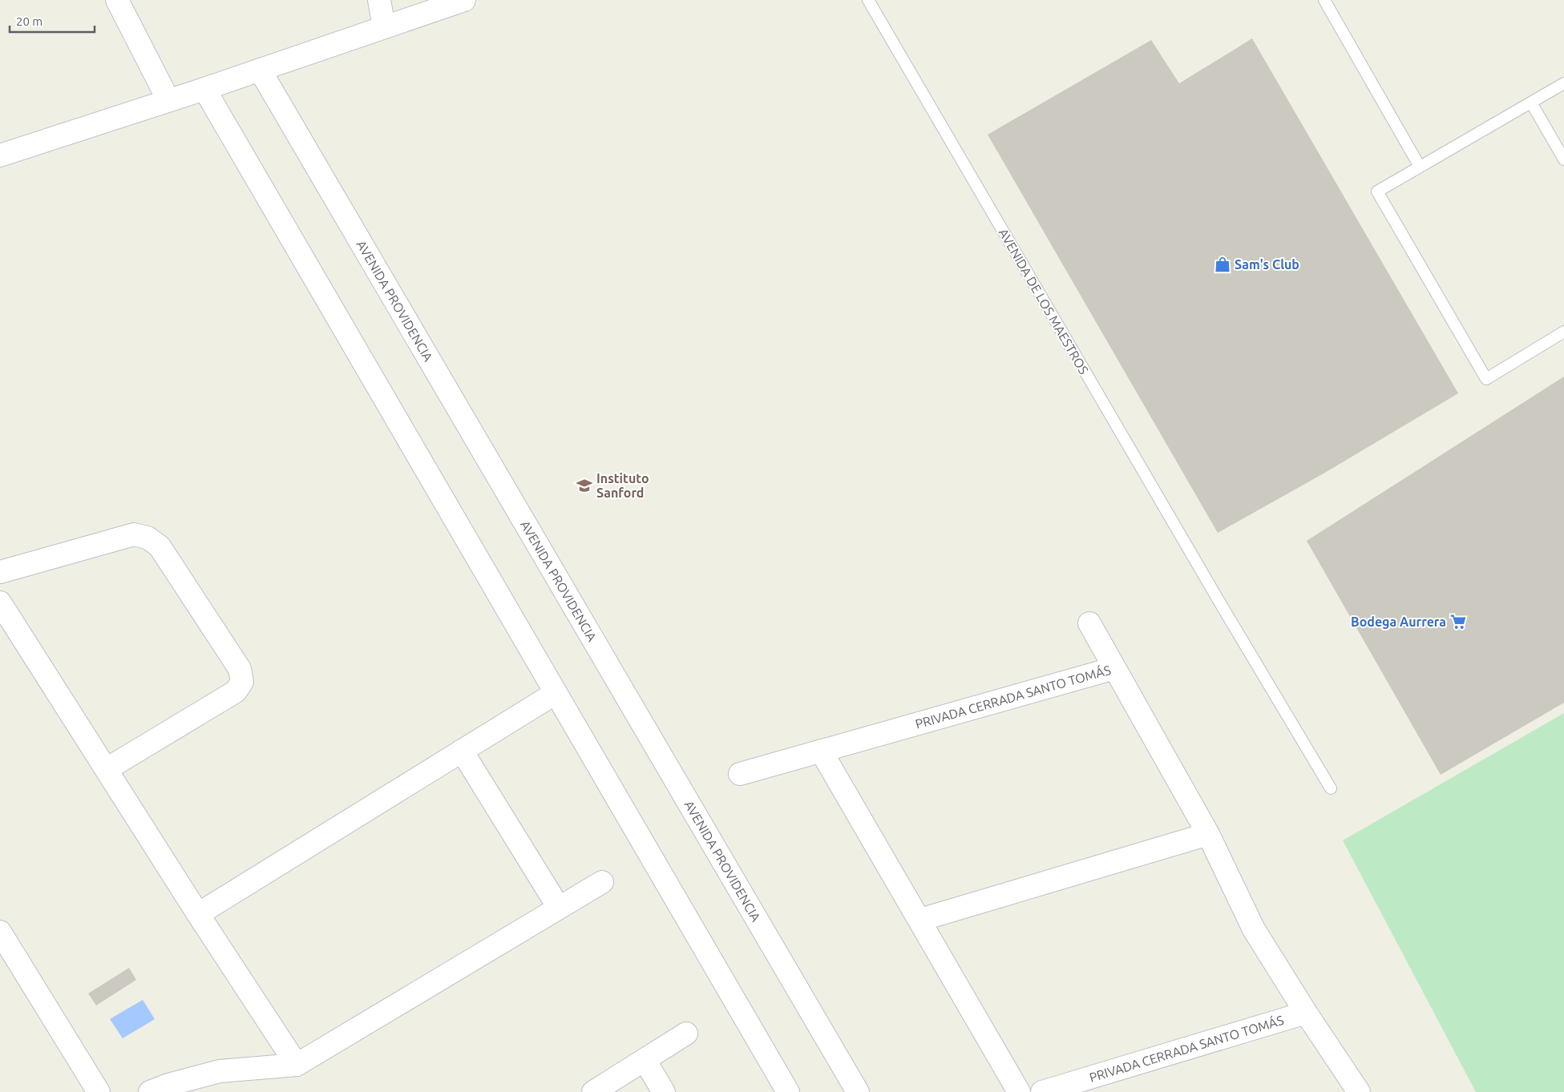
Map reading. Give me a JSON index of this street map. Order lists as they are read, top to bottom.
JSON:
{
  "streets": {
    "street": ["AVENIDA PROVIDENCIA", "PRIVADA CERRADA SANTO TOMÁS"],
    "lane": ["AVENIDA DE LOS MAESTROS"]
  },
  "places": {
    "shop": ["Sam's Club"],
    "school or university": ["Instituto Sanford"],
    "supermarket": ["Bodega Aurrera"]
  },
  "scale_bar": "20 m"
}
